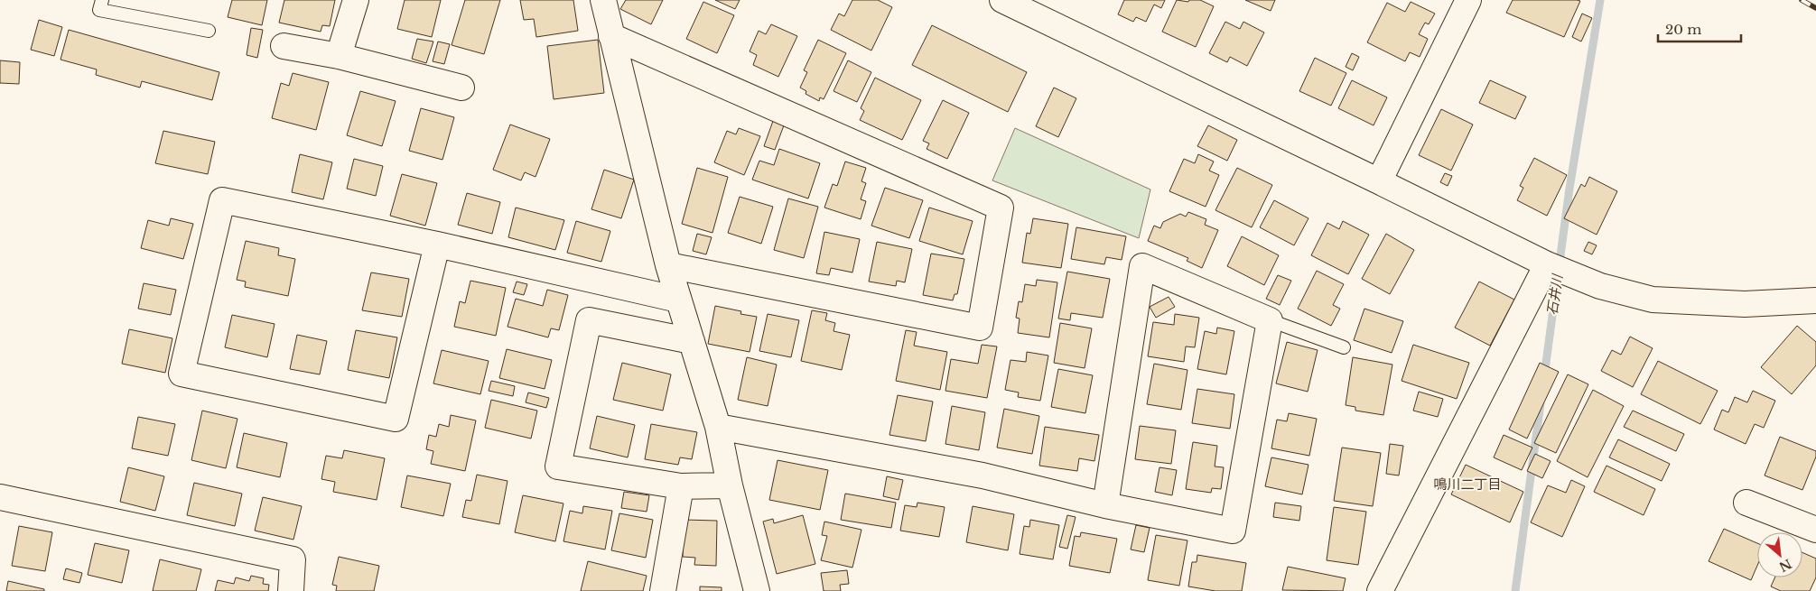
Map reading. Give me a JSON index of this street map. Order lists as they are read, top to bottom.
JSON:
{
  "districts": ["鳴川二丁目"],
  "water": ["石井川"],
  "scale_bar": "20 m",
  "north": "bottom right"
}
